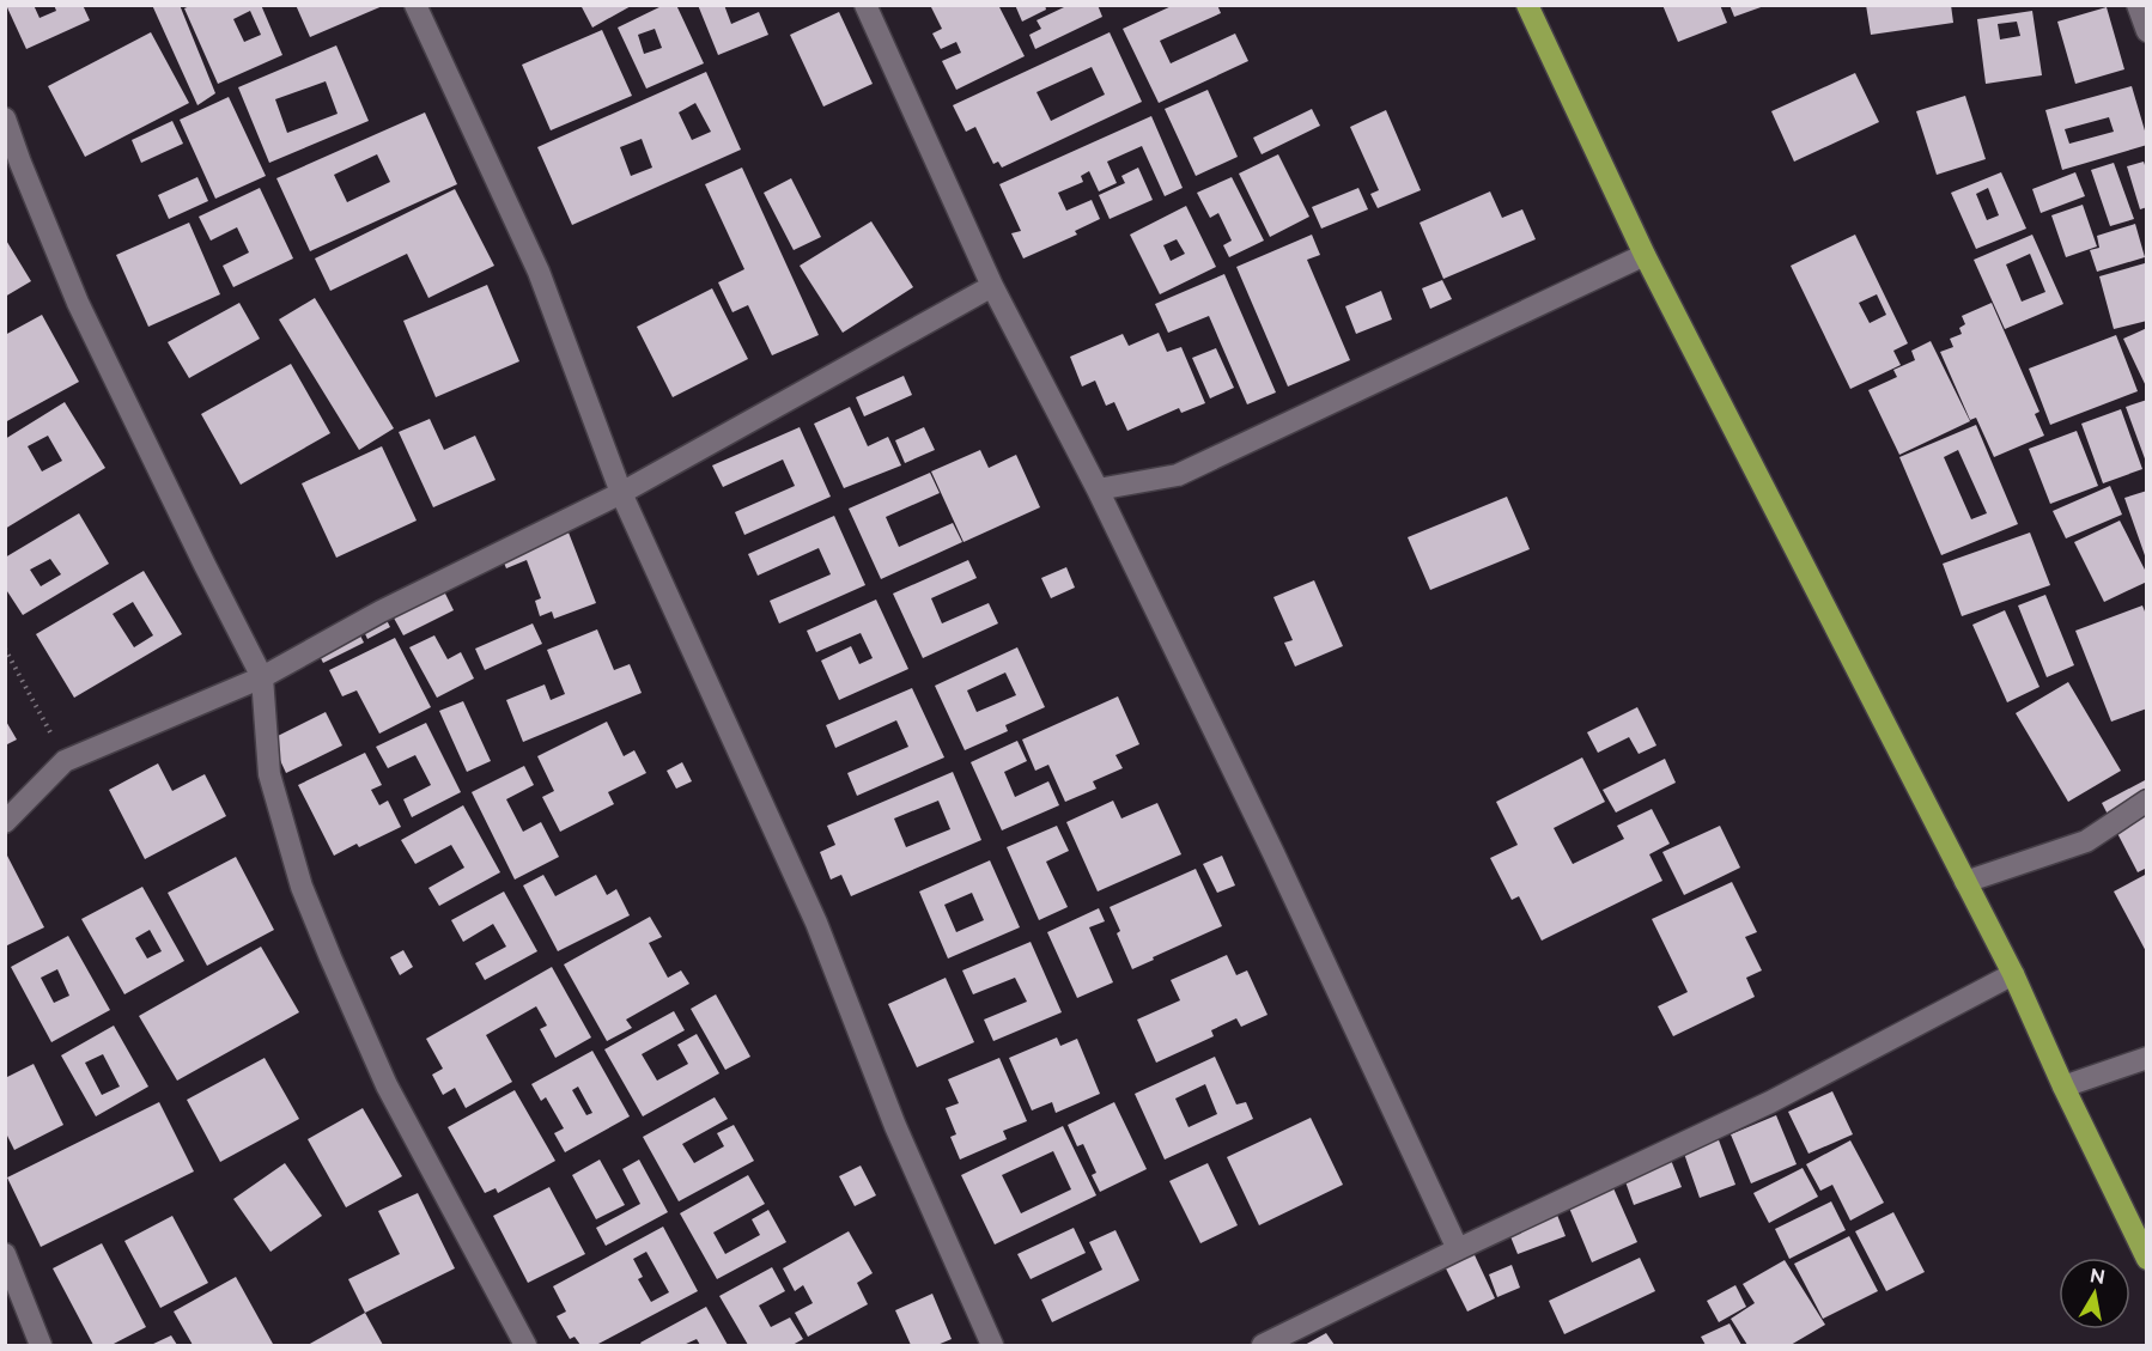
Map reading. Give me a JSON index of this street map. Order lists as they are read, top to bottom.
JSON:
{
  "north": "top"
}
